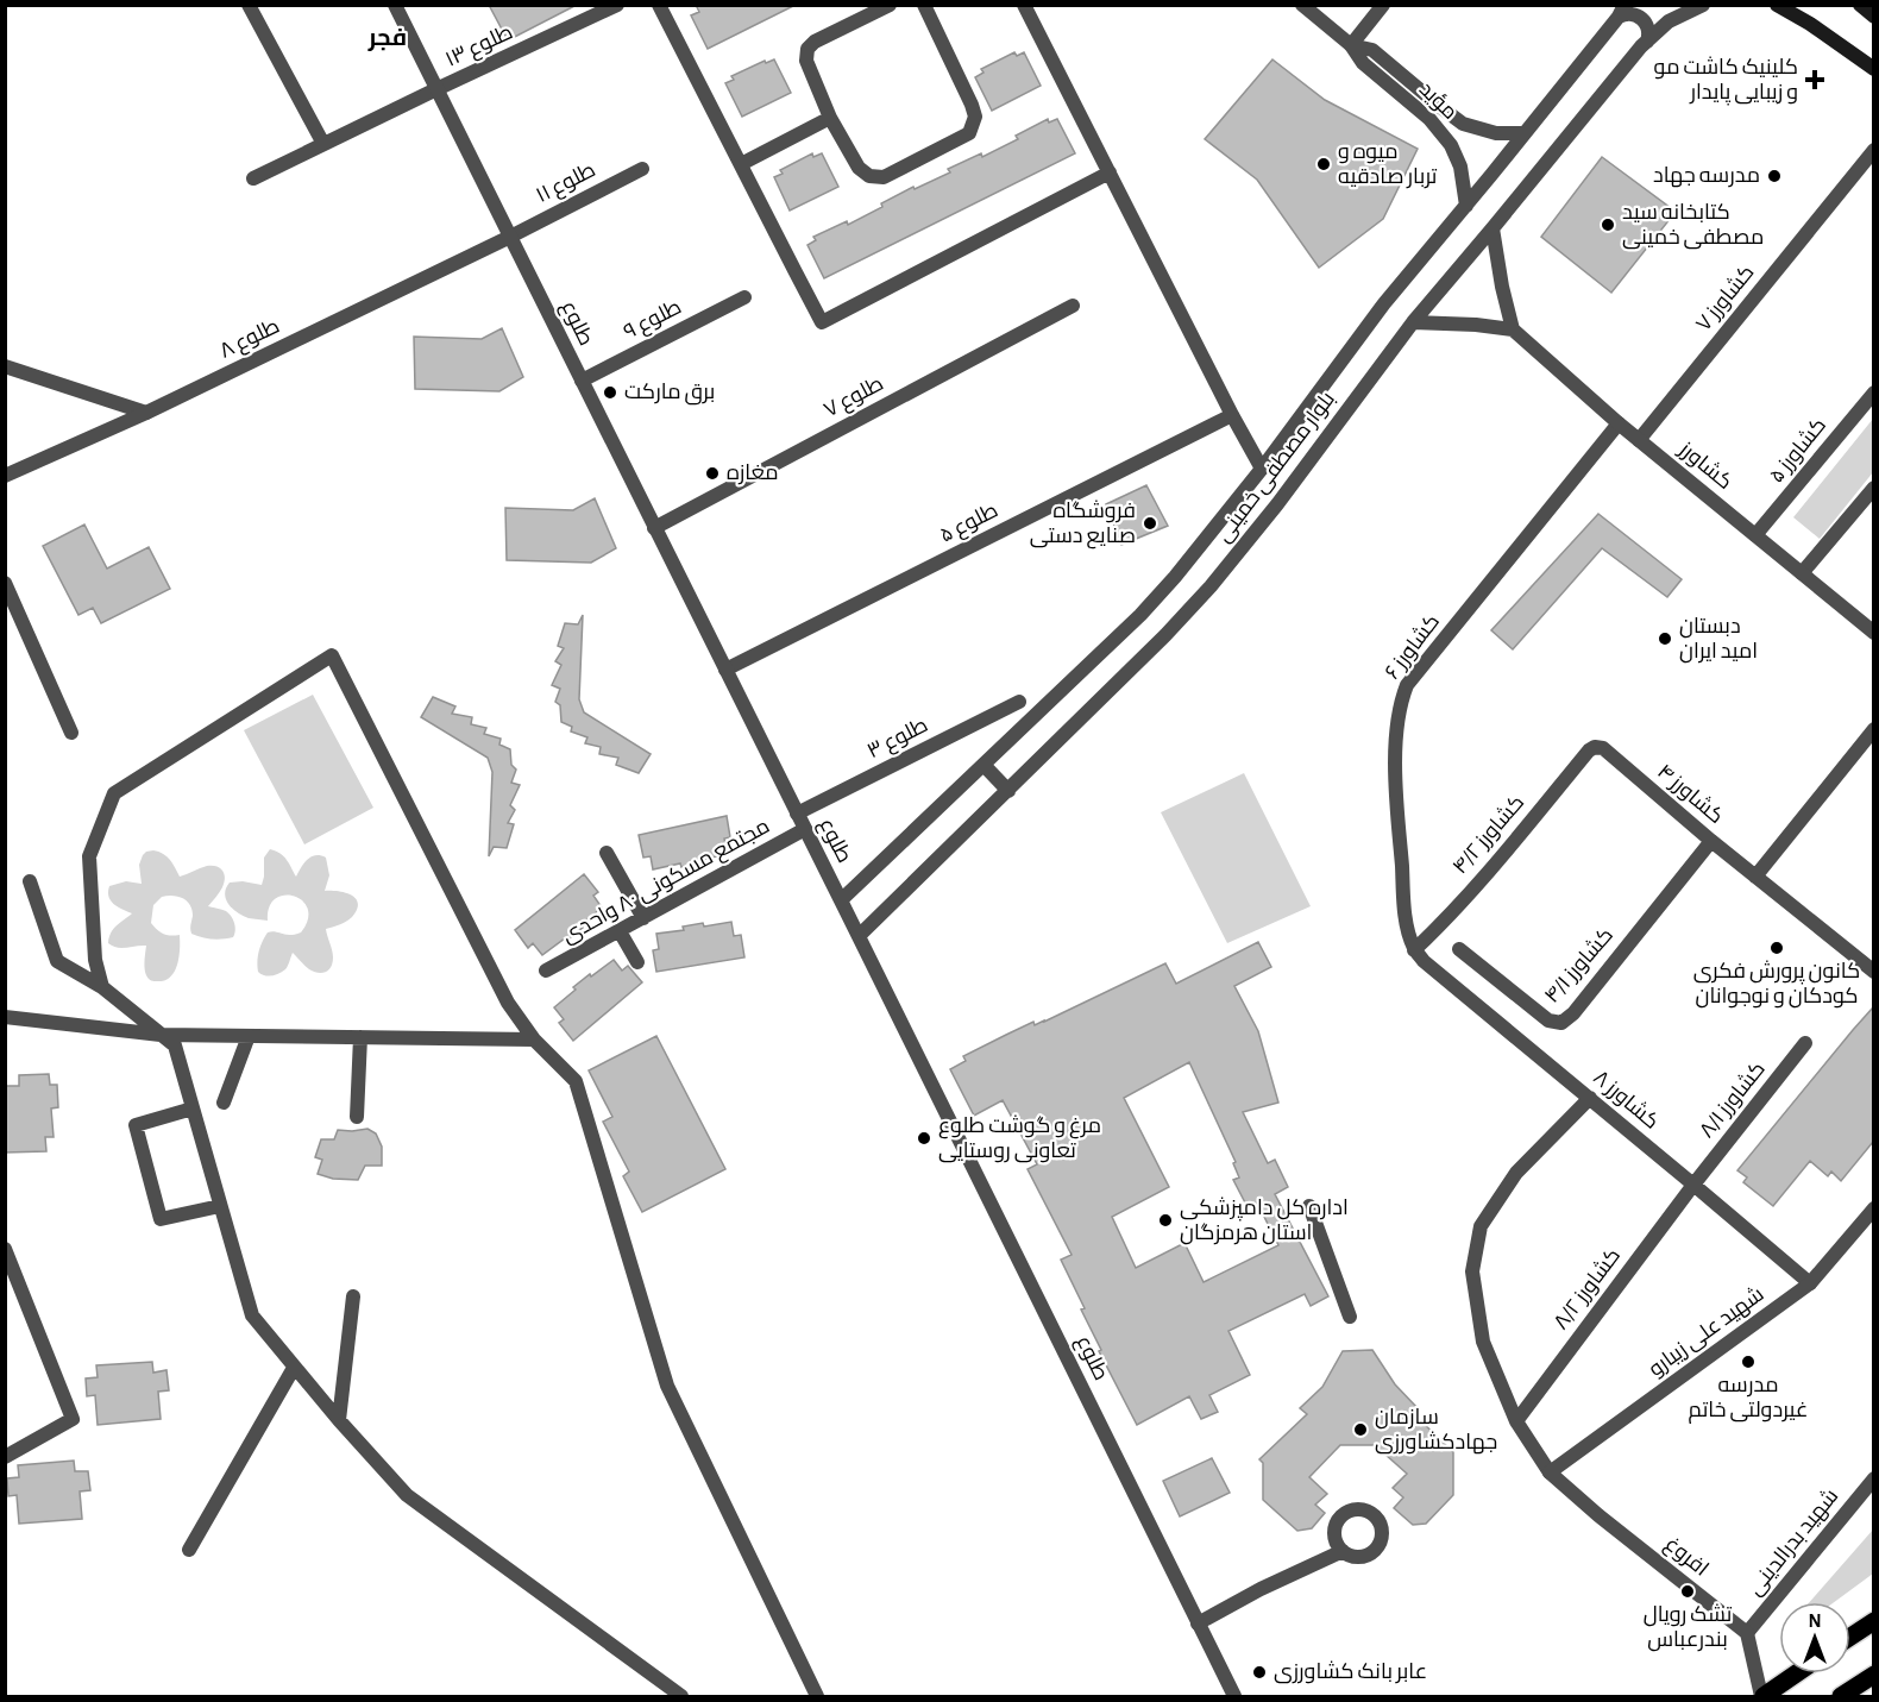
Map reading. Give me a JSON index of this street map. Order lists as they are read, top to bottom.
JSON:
{
  "streets": {
    "street": [
      "طلوع ۱۳",
      "مؤید",
      "طلوع ۱۱",
      "کشاورز ۷",
      "طلوع ۹",
      "طلوع",
      "طلوع ۸",
      "طلوع ۷",
      "کشاورز ۵",
      "کشاورز",
      "بلوار مصطفی خمینی",
      "طلوع ۵",
      "کشاورز ۶",
      "طلوع ۳",
      "کشاورز ۴",
      "کشاورز ۴/۲",
      "مجتمع مسکونی ۸۰ واحدی",
      "کشاورز ۴/۱",
      "کشاورز ۸",
      "کشاورز ۸/۱",
      "کشاورز ۸/۲",
      "شهید علی زیبارو",
      "شهید بدرالدینی",
      "افروغ"
    ]
  },
  "crossings": [
    ["طلوع ۱۳", "طلوع"],
    ["مؤید", "بلوار مصطفی خمینی"],
    ["طلوع ۱۱", "طلوع"],
    ["طلوع ۱۱", "طلوع ۸"],
    ["کشاورز ۷", "کشاورز"],
    ["طلوع ۹", "طلوع"],
    ["طلوع", "طلوع ۸"],
    ["طلوع", "طلوع ۷"],
    ["طلوع", "بلوار مصطفی خمینی"],
    ["طلوع", "طلوع ۵"],
    ["طلوع", "طلوع ۳"],
    ["طلوع", "مجتمع مسکونی ۸۰ واحدی"],
    ["کشاورز ۵", "کشاورز"],
    ["کشاورز", "کشاورز ۶"],
    ["کشاورز ۶", "کشاورز ۴/۲"],
    ["کشاورز ۶", "کشاورز ۸"],
    ["کشاورز ۴", "کشاورز ۴/۲"],
    ["کشاورز ۴", "کشاورز ۴/۱"],
    ["کشاورز ۴/۲", "کشاورز ۸"],
    ["کشاورز ۸", "کشاورز ۸/۱"],
    ["کشاورز ۸", "کشاورز ۸/۲"],
    ["کشاورز ۸", "شهید علی زیبارو"],
    ["کشاورز ۸", "افروغ"],
    ["کشاورز ۸/۱", "کشاورز ۸/۲"],
    ["کشاورز ۸/۲", "افروغ"],
    ["شهید علی زیبارو", "افروغ"],
    ["شهید بدرالدینی", "افروغ"]
  ],
  "districts": ["فجر"],
  "places": {
    "health": ["کلینیک کاشت مو و زیبایی پایدار"],
    "other": [
      "میوه و تربار صادقیه",
      "مدرسه جهاد",
      "کتابخانه سید مصطفی خمینی",
      "برق مارکت",
      "مغازه",
      "فروشگاه صنایع دستی",
      "دبستان امید ایران",
      "کانون پرورش فکری کودکان و نوجوانان",
      "مرغ و گوشت طلوع تعاونی روستایی",
      "اداره کل دامپزشکی استان هرمزگان",
      "مدرسه غیردولتی خاتم",
      "سازمان جهادکشاورزی",
      "تشک رویال بندرعباس",
      "عابر بانک کشاورزی"
    ]
  },
  "north": "top"
}
